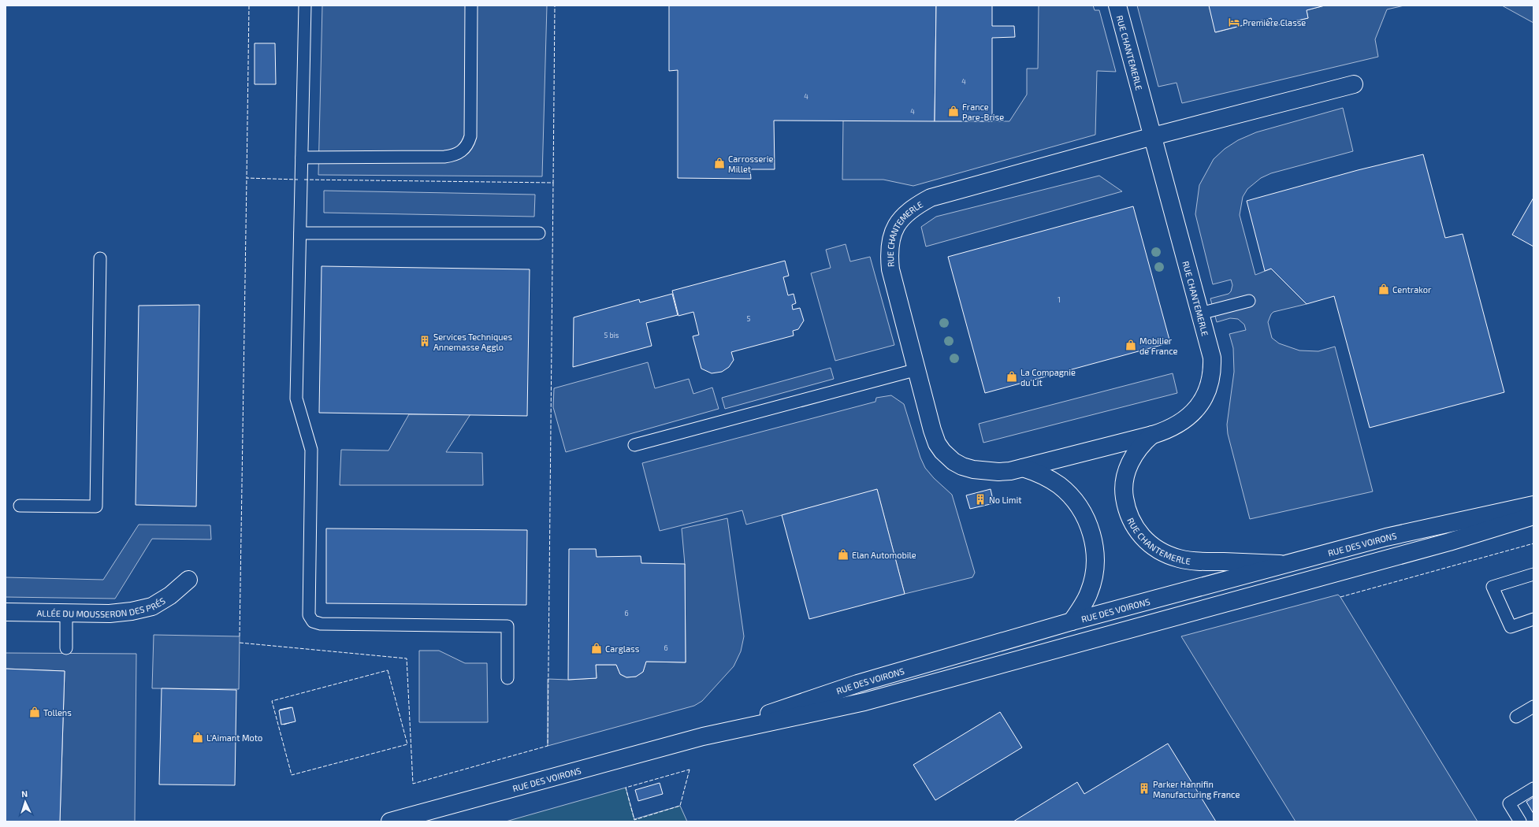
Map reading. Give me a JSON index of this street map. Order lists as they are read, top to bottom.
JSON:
{
  "streets": {
    "street": ["RUE CHANTEMERLE", "RUE DES VOIRONS", "ALLÉE DU MOUSSERON DES PRÉS"]
  },
  "crossings": [
    ["RUE CHANTEMERLE", "RUE DES VOIRONS"]
  ],
  "places": {
    "hotel": ["Première Classe"],
    "shop": [
      "France Pare-Brise",
      "Carrosserie Millet",
      "Centrakor",
      "Mobilier de France",
      "La Compagnie du Lit",
      "Elan Automobile",
      "Carglass",
      "Tollens",
      "L'Aimant Moto"
    ],
    "building": ["Services Techniques Annemasse Agglo", "No Limit", "Parker Hannifin Manufacturing France"]
  },
  "house_numbers": [
    "4",
    "4",
    "4",
    "1",
    "5",
    "5 bis",
    "6",
    "6"
  ],
  "north": "top"
}
